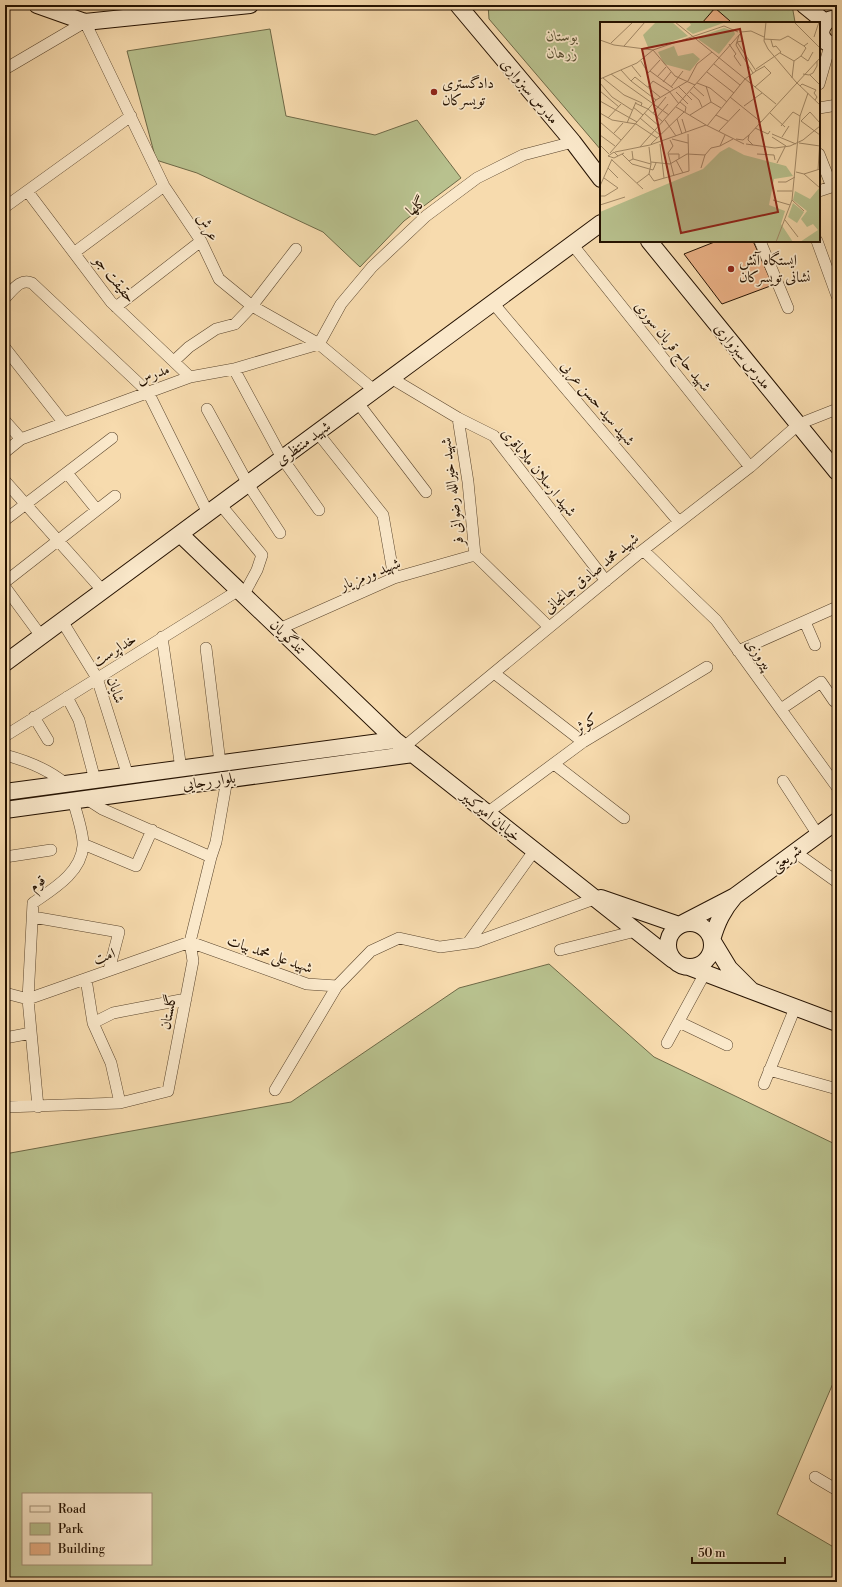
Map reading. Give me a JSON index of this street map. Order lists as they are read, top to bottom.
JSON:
{
  "streets": {
    "main road": [
      "مدرس سبزواری",
      "شهید منتظری",
      "تندگویان",
      "بلوار رجایی",
      "خیابان امیرکبیر",
      "شریعتی"
    ],
    "street": [
      "گلها",
      "عرش",
      "حقیقت جو",
      "شهید حاج قربان سوری",
      "مدرس",
      "شهید سید حسن عربی",
      "شهید ارسلان ملاباقری",
      "شهید خیرالله رضوانی فر",
      "شهید محمد صادق جانجانی",
      "شهید ورمزیار",
      "خداپرست",
      "پیروزی",
      "شایان",
      "کوثر",
      "قوم",
      "شهید علی محمد بیات",
      "امت",
      "گلستان"
    ]
  },
  "crossings": [
    ["مدرس سبزواری", "گلها"],
    ["مدرس سبزواری", "شهید محمد صادق جانجانی"],
    ["گلها", "عرش"],
    ["گلها", "مدرس"],
    ["عرش", "مدرس"],
    ["عرش", "شهید منتظری"],
    ["حقیقت جو", "مدرس"],
    ["شهید حاج قربان سوری", "شهید منتظری"],
    ["شهید حاج قربان سوری", "شهید محمد صادق جانجانی"],
    ["شهید سید حسن عربی", "شهید منتظری"],
    ["شهید سید حسن عربی", "شهید محمد صادق جانجانی"],
    ["شهید منتظری", "شهید ارسلان ملاباقری"],
    ["شهید منتظری", "تندگویان"],
    ["شهید منتظری", "شایان"],
    ["شهید ارسلان ملاباقری", "شهید خیرالله رضوانی فر"],
    ["شهید ارسلان ملاباقری", "شهید محمد صادق جانجانی"],
    ["شهید خیرالله رضوانی فر", "شهید محمد صادق جانجانی"],
    ["شهید خیرالله رضوانی فر", "شهید ورمزیار"],
    ["شهید محمد صادق جانجانی", "تندگویان"],
    ["شهید محمد صادق جانجانی", "پیروزی"],
    ["شهید محمد صادق جانجانی", "بلوار رجایی"],
    ["شهید محمد صادق جانجانی", "خیابان امیرکبیر"],
    ["شهید ورمزیار", "تندگویان"],
    ["تندگویان", "خداپرست"],
    ["تندگویان", "بلوار رجایی"],
    ["تندگویان", "خیابان امیرکبیر"],
    ["خداپرست", "شایان"],
    ["شایان", "بلوار رجایی"],
    ["کوثر", "خیابان امیرکبیر"],
    ["بلوار رجایی", "خیابان امیرکبیر"],
    ["بلوار رجایی", "گلستان"],
    ["قوم", "امت"],
    ["شهید علی محمد بیات", "امت"],
    ["شهید علی محمد بیات", "گلستان"],
    ["امت", "گلستان"]
  ],
  "parks": ["بوستان زرهان"],
  "places": ["دادگستری تویسرکان", "ایستگاه آتش نشانی تویسرکان"],
  "legend": ["Road", "Park", "Building"],
  "scale_bar": "50 m"
}
